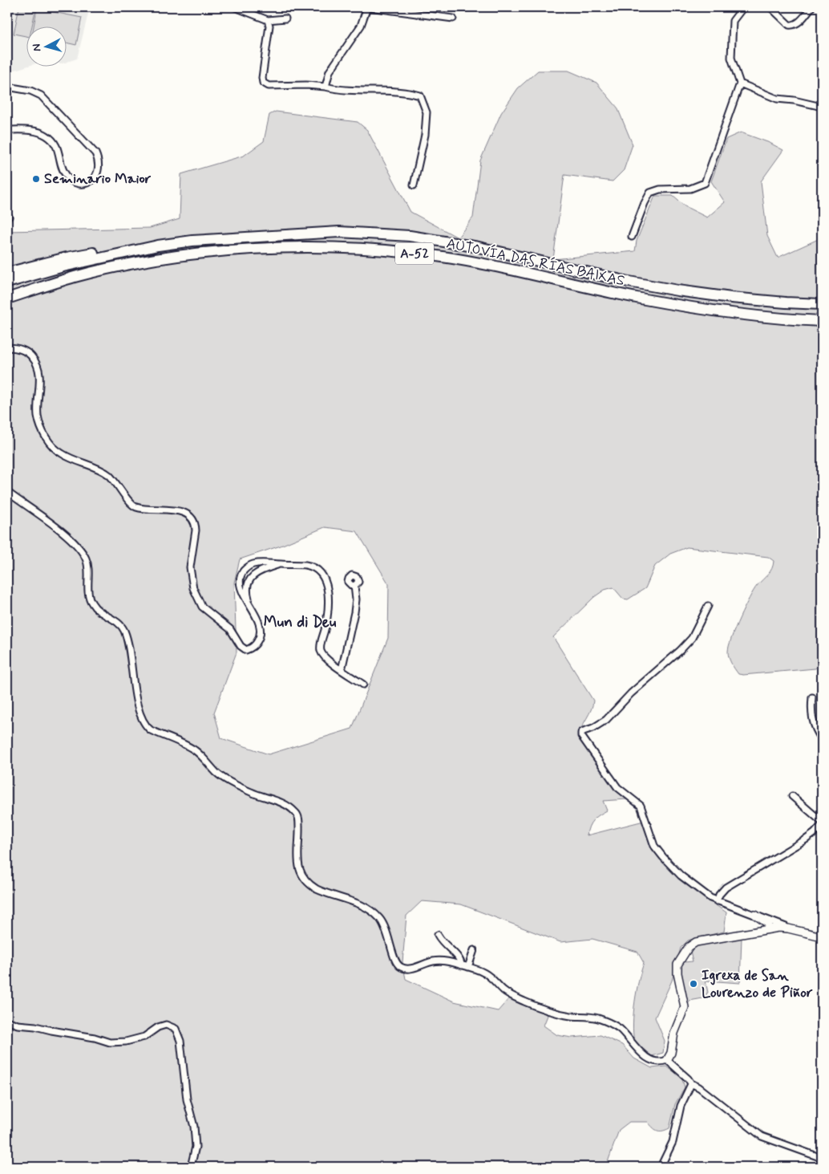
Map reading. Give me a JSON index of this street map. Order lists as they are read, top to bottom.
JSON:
{
  "streets": {
    "highway": ["A-52", "AUTOVÍA DAS RÍAS BAIXAS"]
  },
  "districts": ["Mun di Deu"],
  "places": ["Seminario Maior", "Igrexa de San Lourenzo de Piñor"],
  "north": "left"
}
